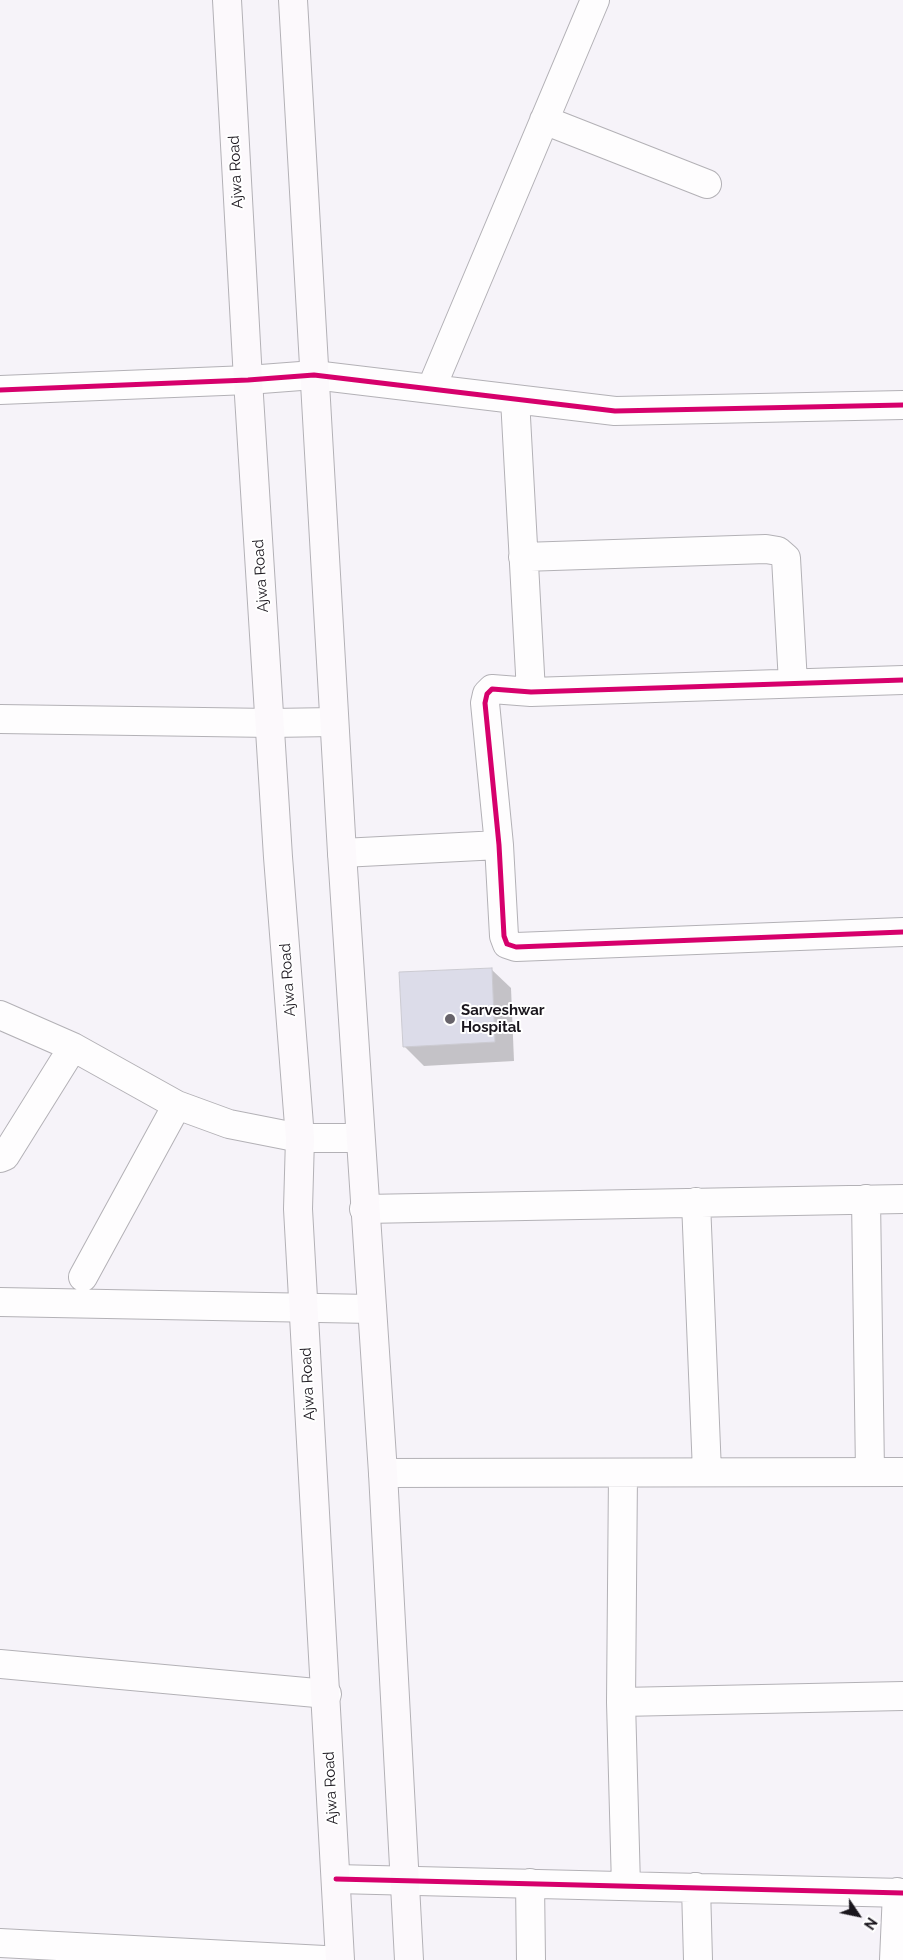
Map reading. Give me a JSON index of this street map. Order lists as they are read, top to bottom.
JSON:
{
  "streets": {
    "main road": ["Ajwa Road"]
  },
  "places": ["Sarveshwar Hospital"],
  "north": "bottom right"
}
